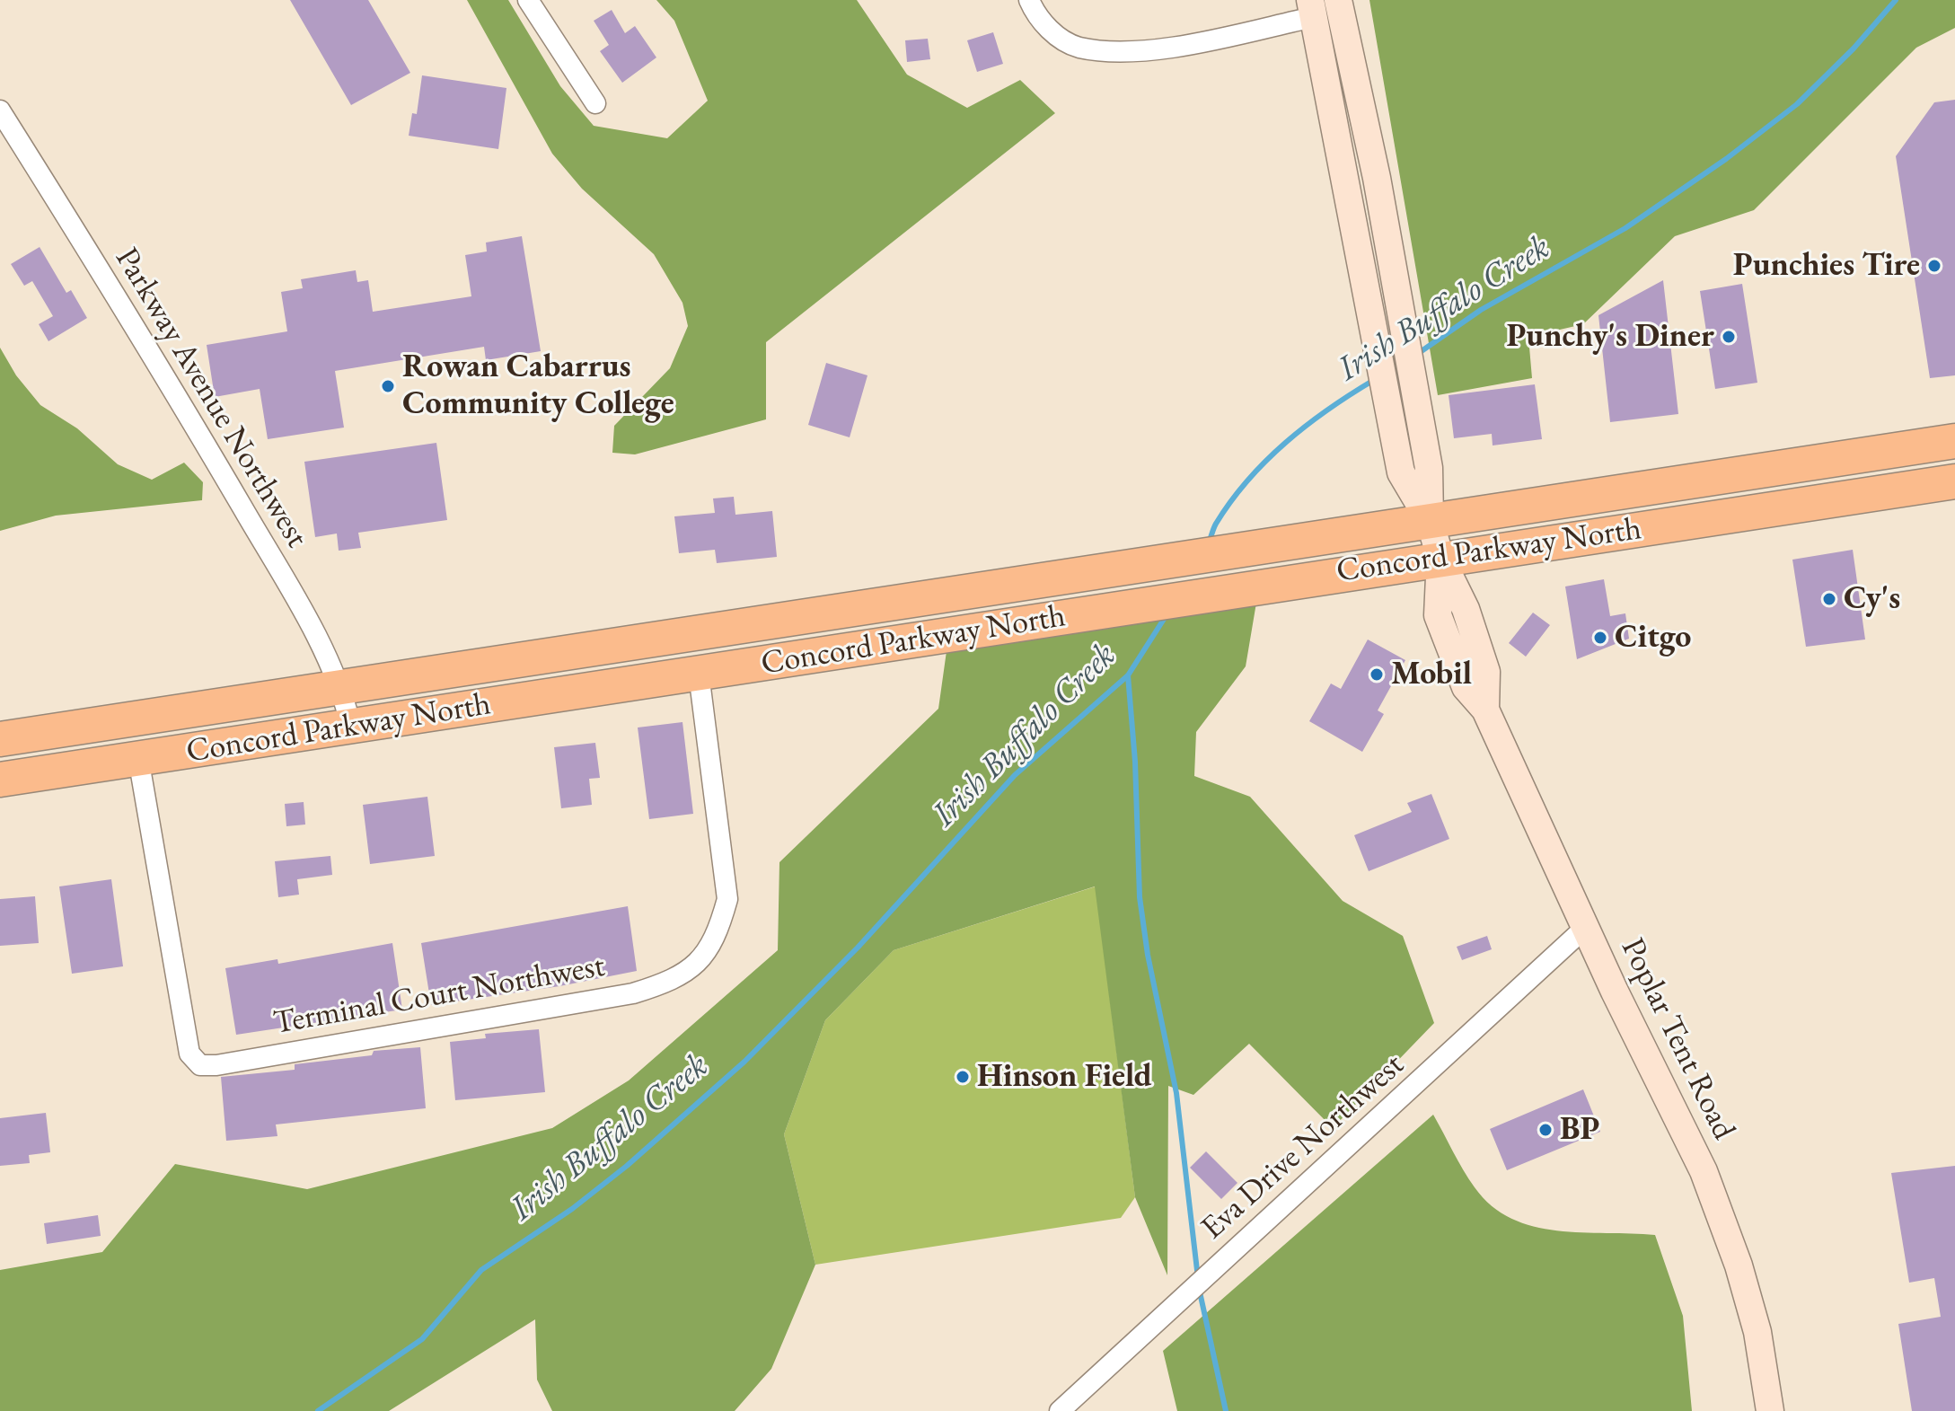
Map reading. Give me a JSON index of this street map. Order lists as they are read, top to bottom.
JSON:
{
  "streets": {
    "highway": ["Concord Parkway North"],
    "main road": ["Poplar Tent Road"],
    "street": ["Parkway Avenue Northwest", "Terminal Court Northwest", "Eva Drive Northwest"]
  },
  "crossings": [
    ["Parkway Avenue Northwest", "Concord Parkway North"],
    ["Concord Parkway North", "Terminal Court Northwest"],
    ["Concord Parkway North", "Poplar Tent Road"],
    ["Poplar Tent Road", "Eva Drive Northwest"]
  ],
  "water": ["Irish Buffalo Creek"],
  "places": [
    "Punchies Tire",
    "Punchy's Diner",
    "Rowan Cabarrus Community College",
    "Cy's",
    "Citgo",
    "Mobil",
    "Hinson Field",
    "BP"
  ]
}
